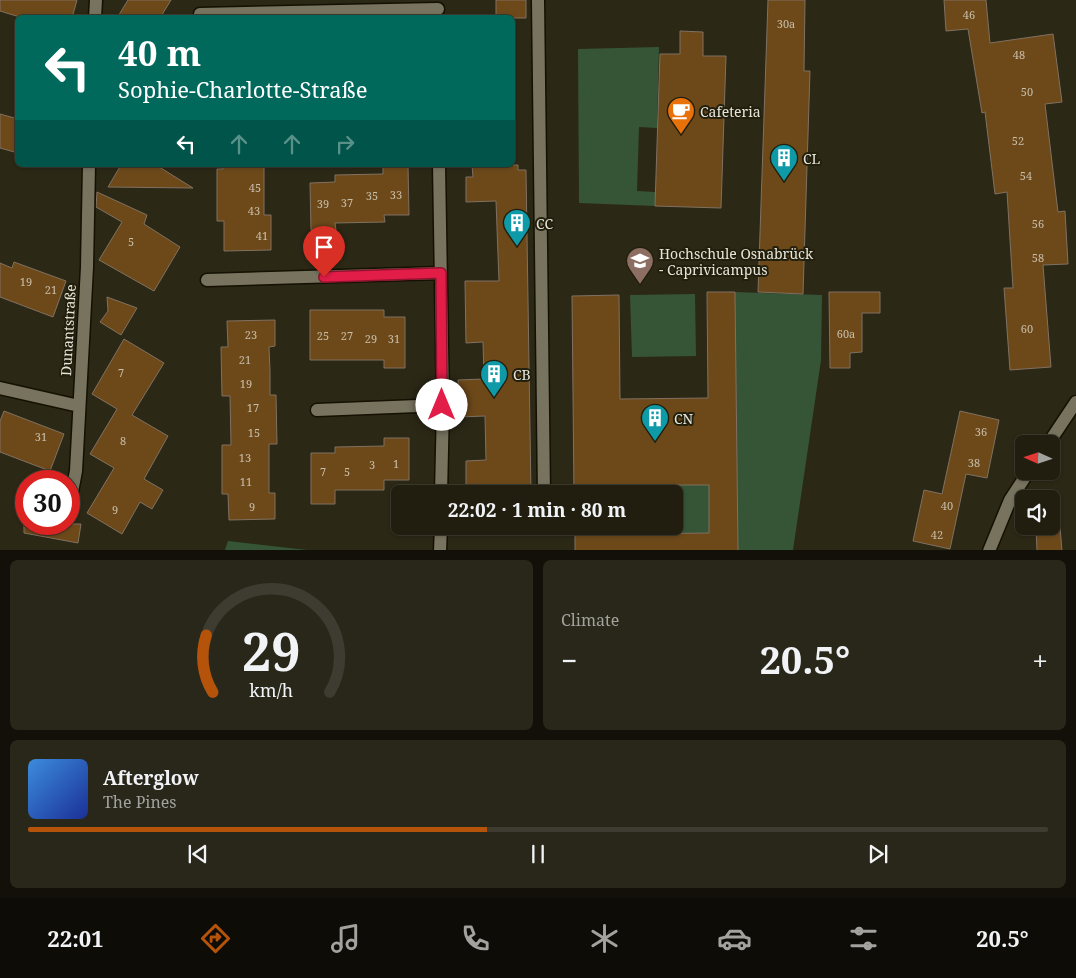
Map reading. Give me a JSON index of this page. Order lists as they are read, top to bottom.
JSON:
{
  "streets": {
    "street": ["Dunantstraße"]
  },
  "places": {
    "cafe": ["Cafeteria"],
    "building": [
      "CL",
      "CC",
      "CB",
      "CN"
    ],
    "school or university": ["Hochschule Osnabrück - Caprivicampus"]
  },
  "house_numbers": [
    "46",
    "30a",
    "48",
    "50",
    "52",
    "54",
    "45",
    "33",
    "35",
    "37",
    "39",
    "43",
    "56",
    "41",
    "5",
    "58",
    "19",
    "21",
    "60",
    "60a",
    "23",
    "25",
    "27",
    "29",
    "31",
    "21",
    "7",
    "19",
    "17",
    "36",
    "15",
    "31",
    "8",
    "13",
    "38",
    "1",
    "3",
    "7",
    "5",
    "11",
    "40",
    "9",
    "9",
    "42"
  ],
  "north": "left",
  "page": {
    "turn": ["40 m", "Sophie-Charlotte-Straße"],
    "limit": "30",
    "trip": "22:02 · 1 min · 80 m",
    "tile": "Climate",
    "heat": ["−", "20.5°", "+"],
    "song": ["Afterglow", "The Pines"],
    "tabs": ["22:01", "20.5°"],
    "gauge": ["29", "km/h"]
  }
}
